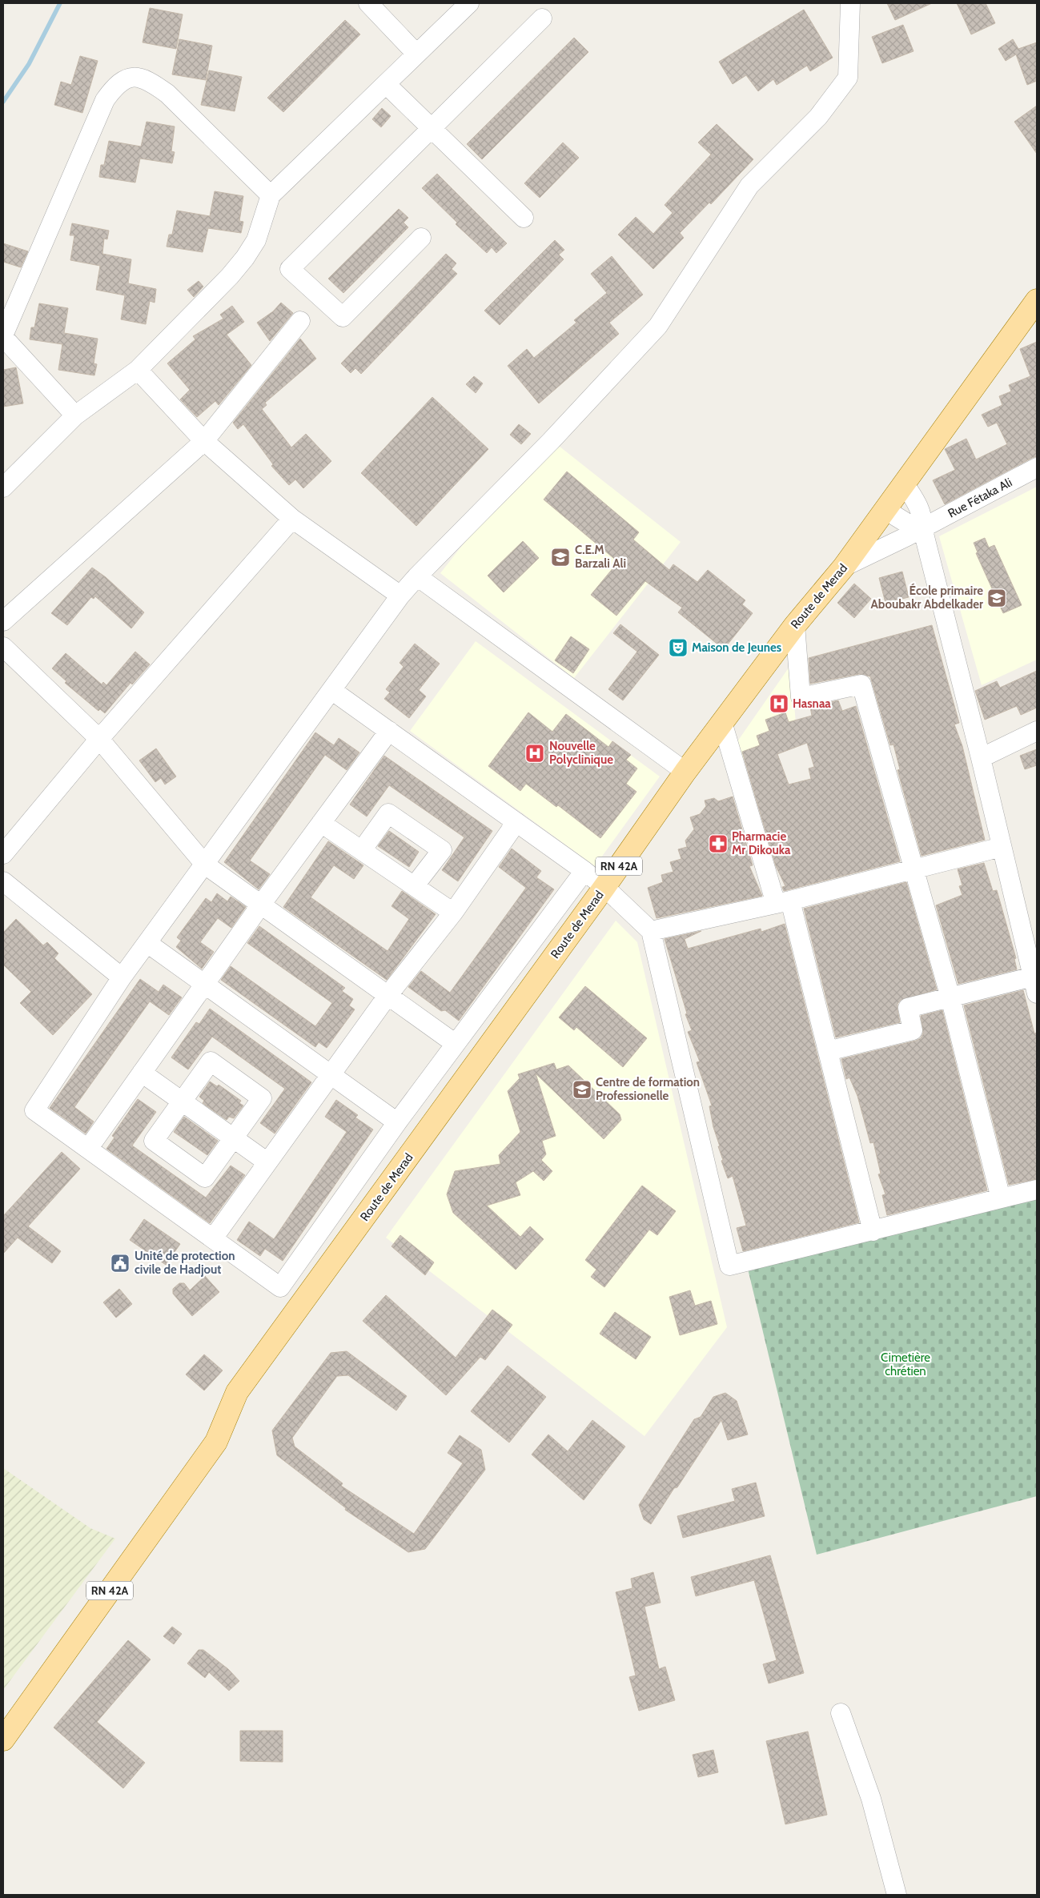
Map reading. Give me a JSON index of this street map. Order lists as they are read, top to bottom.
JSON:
{
  "streets": {
    "main road": ["Route de Merad", "RN 42A"],
    "street": ["Rue Fétaka Ali"]
  },
  "crossings": [
    ["Rue Fétaka Ali", "Route de Merad"]
  ],
  "parks": ["Cimetière chrétien"],
  "places": {
    "school or university": ["C.E.M Barzali Ali", "École primaire Aboubakr Abdelkader", "Centre de formation Professionelle"],
    "theatre": ["Maison de Jeunes"],
    "hospital": ["Hasnaa", "Nouvelle Polyclinique"],
    "pharmacy": ["Pharmacie Mr Dikouka"],
    "public building": ["Unité de protection civile de Hadjout"]
  }
}
